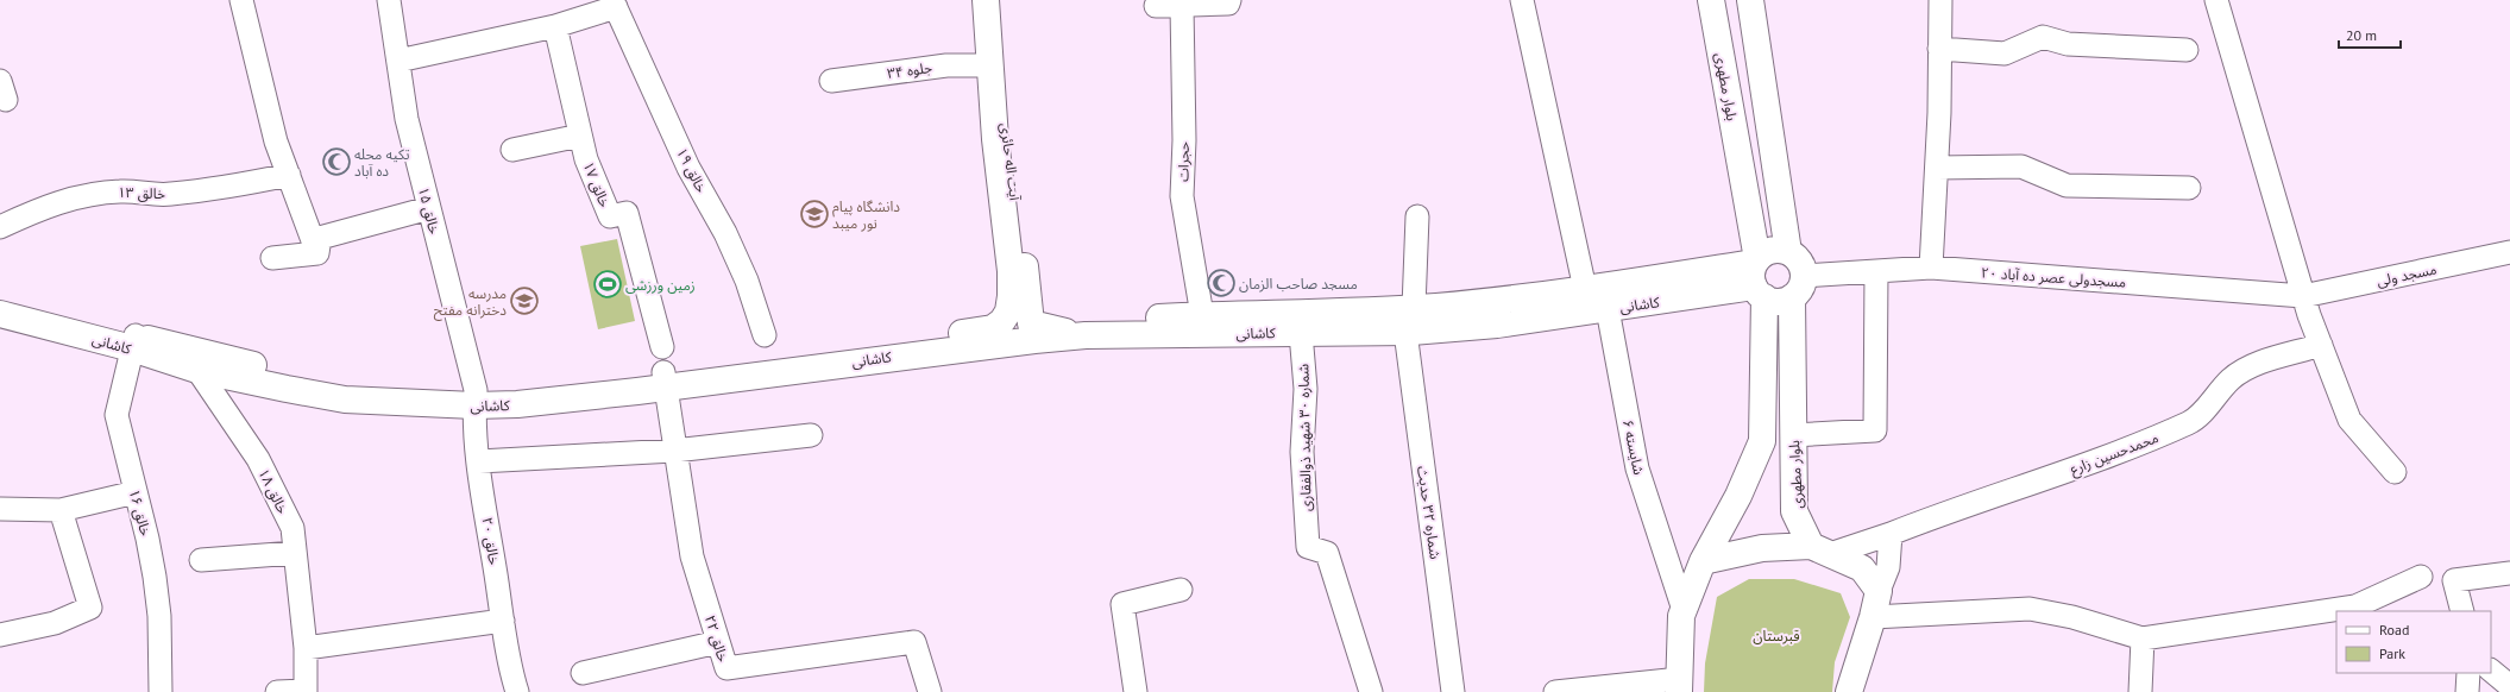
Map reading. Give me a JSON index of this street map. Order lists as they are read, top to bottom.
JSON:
{
  "streets": {
    "street": [
      "جلوه ۳۴",
      "بلوار مطهری",
      "آیت اله حائری",
      "حجرات",
      "خالق ۱۹",
      "خالق ۱۷",
      "خالق ۱۳",
      "خالق ۱۵",
      "مسجد ولی",
      "مسجدولی عصر ده آباد ۲۰",
      "کاشانی",
      "شماره ۳۰ شهید ذوالفقاری",
      "شایسته ۶",
      "محمدحسین زارع",
      "خالق ۱۸",
      "خالق ۱۶",
      "شماره ۳۲ حدیث",
      "خالق ۲۰",
      "خالق ۲۲"
    ]
  },
  "crossings": [
    ["جلوه ۳۴", "آیت اله حائری"],
    ["بلوار مطهری", "مسجدولی عصر ده آباد ۲۰"],
    ["بلوار مطهری", "کاشانی"],
    ["بلوار مطهری", "شایسته ۶"],
    ["بلوار مطهری", "محمدحسین زارع"],
    ["آیت اله حائری", "کاشانی"],
    ["حجرات", "کاشانی"],
    ["خالق ۱۹", "خالق ۱۷"],
    ["خالق ۱۹", "خالق ۱۵"],
    ["خالق ۱۷", "کاشانی"],
    ["خالق ۱۷", "خالق ۲۲"],
    ["خالق ۱۵", "کاشانی"],
    ["خالق ۱۵", "خالق ۲۰"],
    ["مسجد ولی", "مسجدولی عصر ده آباد ۲۰"],
    ["مسجدولی عصر ده آباد ۲۰", "کاشانی"],
    ["کاشانی", "شماره ۳۰ شهید ذوالفقاری"],
    ["کاشانی", "شایسته ۶"],
    ["کاشانی", "خالق ۱۸"],
    ["کاشانی", "خالق ۱۶"],
    ["کاشانی", "شماره ۳۲ حدیث"],
    ["کاشانی", "خالق ۲۰"],
    ["کاشانی", "خالق ۲۲"]
  ],
  "parks": ["قبرستان"],
  "places": {
    "mosque": ["تکیه محله ده آباد", "مسجد صاحب الزمان"],
    "school or university": ["دانشگاه پیام نور میبد", "مدرسه دخترانه مفتح"],
    "sports": ["زمین ورزشی"]
  },
  "legend": ["Road", "Park"],
  "scale_bar": "20 m"
}
